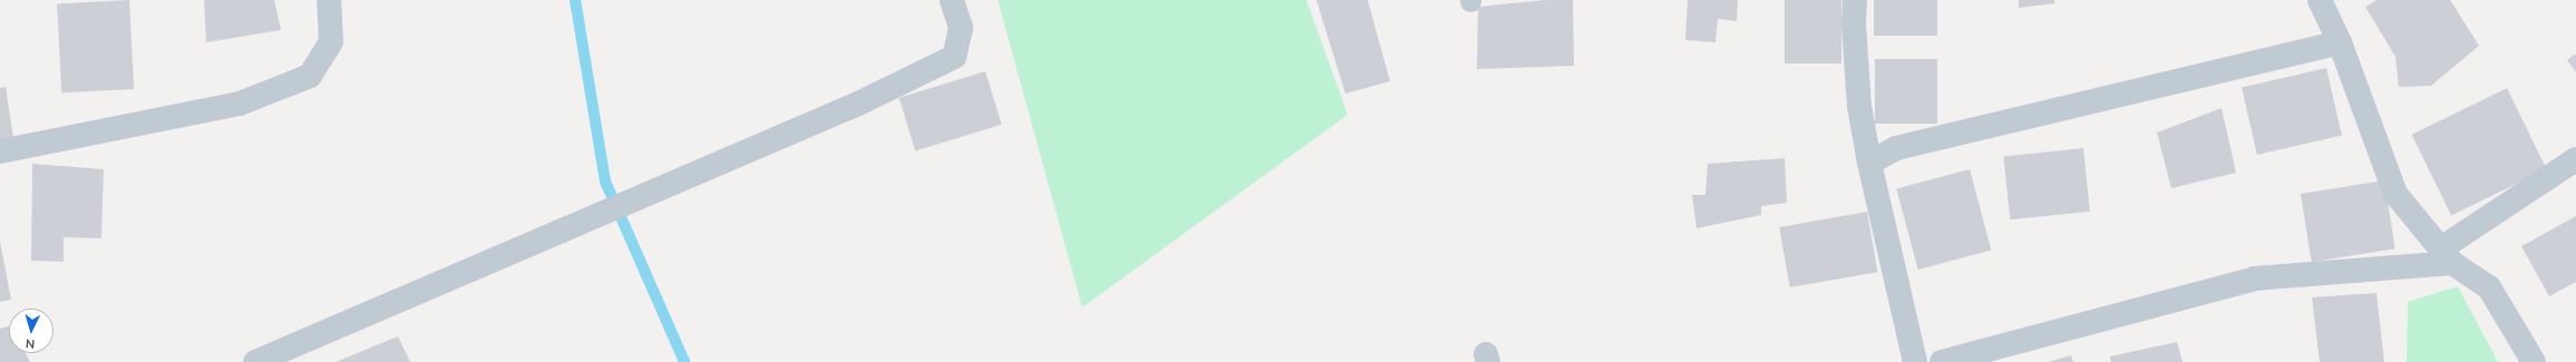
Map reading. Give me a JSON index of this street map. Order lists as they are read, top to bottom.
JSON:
{
  "north": "bottom"
}
